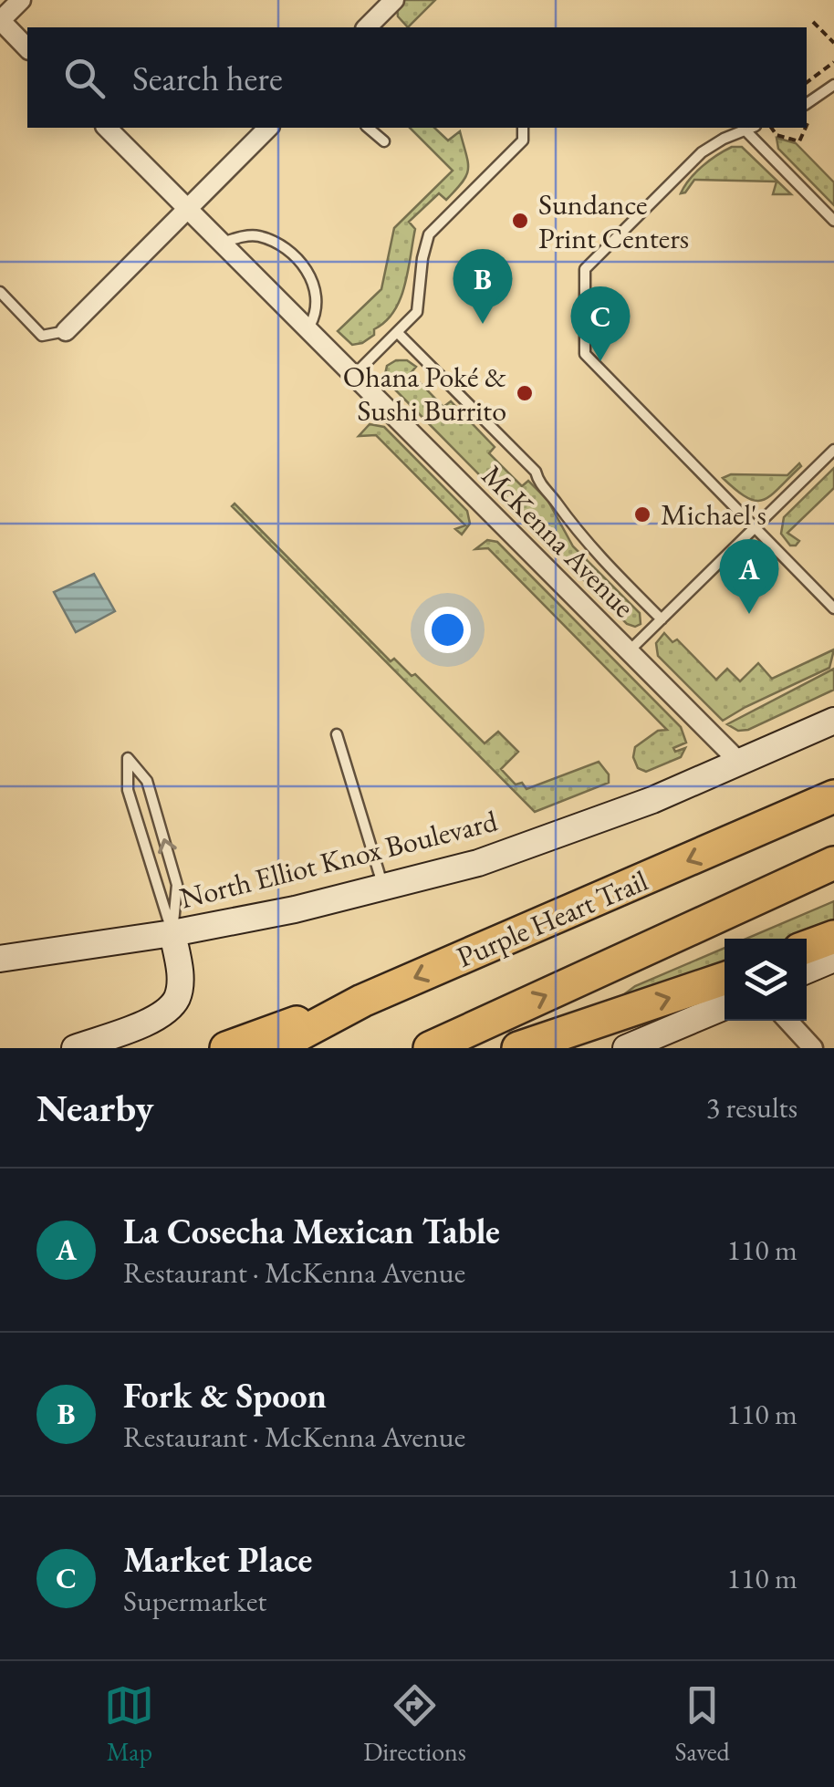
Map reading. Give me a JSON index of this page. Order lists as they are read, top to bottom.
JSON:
{
  "streets": {
    "highway": ["Purple Heart Trail"],
    "main road": ["North Elliot Knox Boulevard"],
    "street": ["McKenna Avenue"]
  },
  "crossings": [
    ["McKenna Avenue", "North Elliot Knox Boulevard"]
  ],
  "places": ["Sundance Print Centers", "Ohana Poké & Sushi Burrito", "Michael's"],
  "page": {
    "search": "Search here",
    "pins": ["B", "C", "A"],
    "heading": ["Nearby", "3 results"],
    "list": [
      {
        "mark": "A",
        "name": "La Cosecha Mexican Table",
        "note": "Restaurant · McKenna Avenue",
        "value": "110 m"
      },
      {
        "mark": "B",
        "name": "Fork & Spoon",
        "note": "Restaurant · McKenna Avenue",
        "value": "110 m"
      },
      {
        "mark": "C",
        "name": "Market Place",
        "note": "Supermarket",
        "value": "110 m"
      }
    ],
    "nav": ["Map", "Directions", "Saved"]
  }
}
